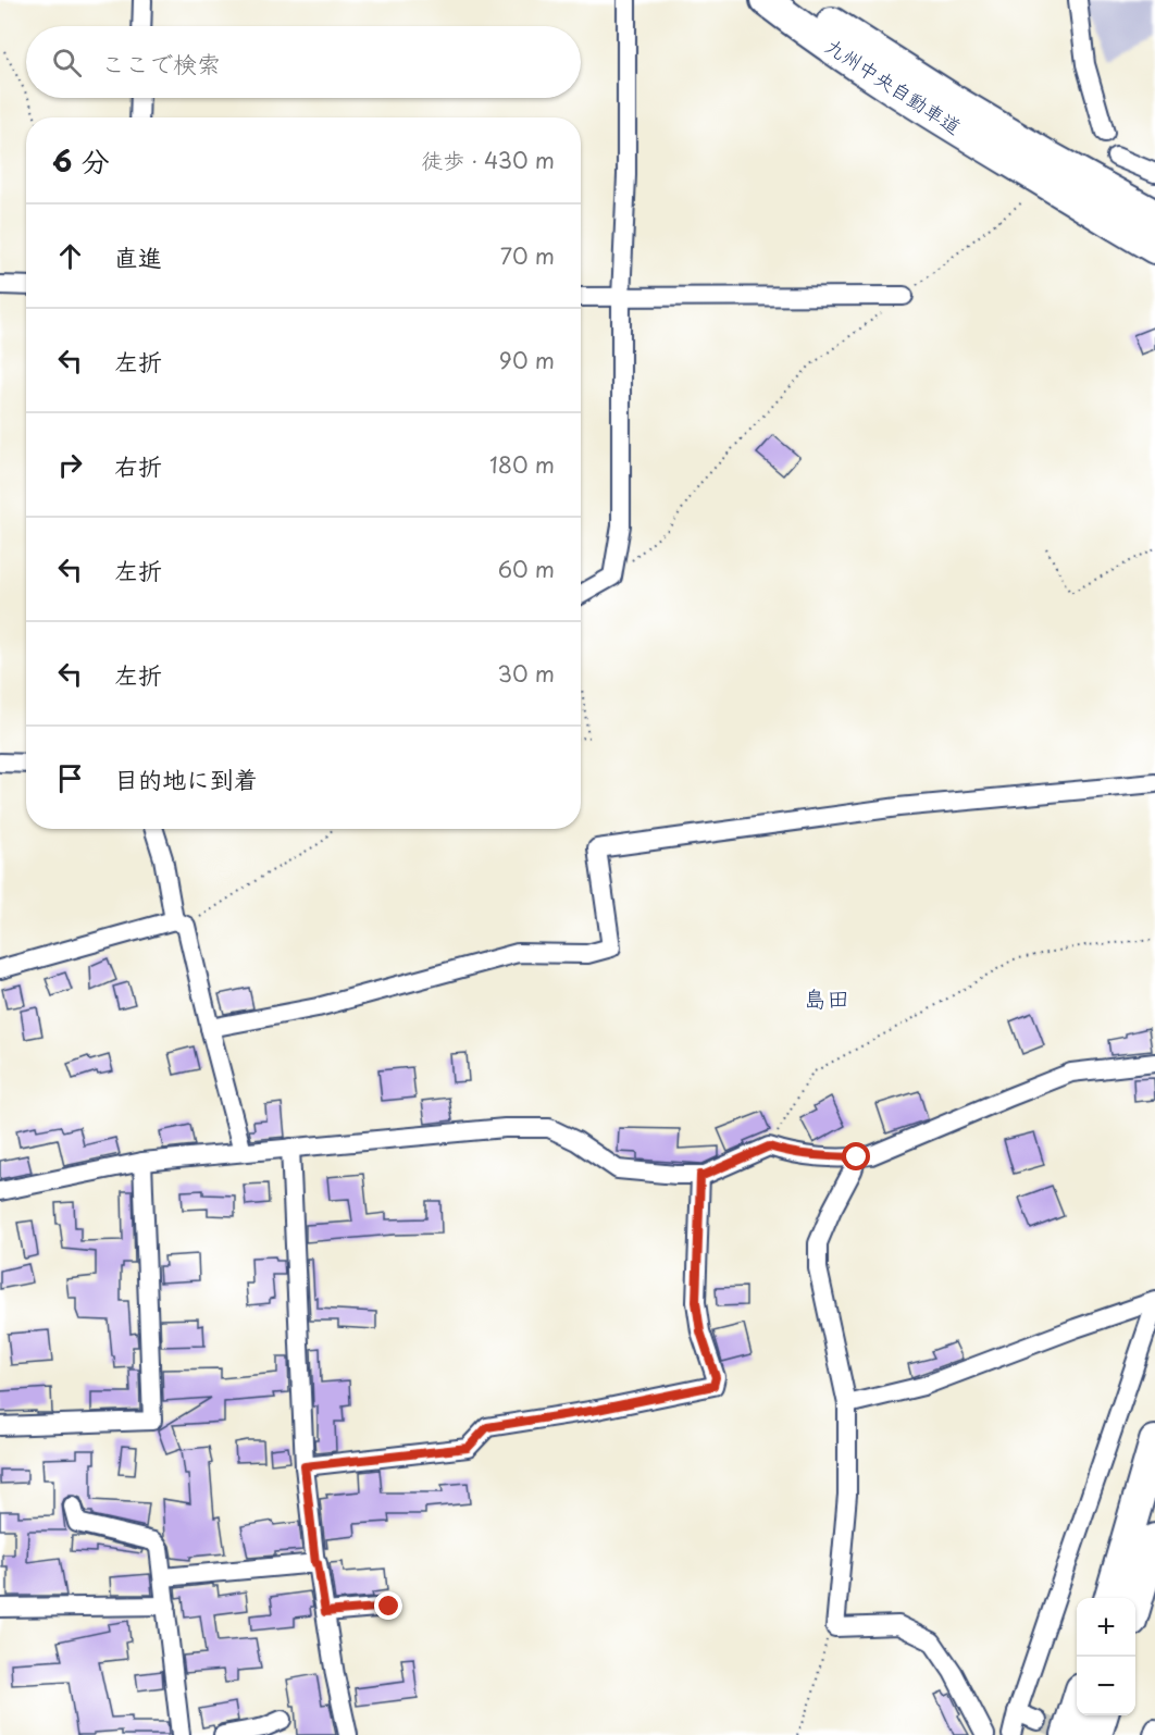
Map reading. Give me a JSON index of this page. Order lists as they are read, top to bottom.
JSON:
{
  "streets": {
    "highway": ["九州中央自動車道"]
  },
  "districts": ["島田"],
  "page": {
    "search": "ここで検索",
    "heading": ["6 分", "徒歩 · 430 m"],
    "list": [
      ["直進", "70 m"],
      ["左折", "90 m"],
      ["右折", "180 m"],
      ["左折", "60 m"],
      ["左折", "30 m"],
      "目的地に到着"
    ],
    "map_buttons": ["+", "−"]
  }
}
